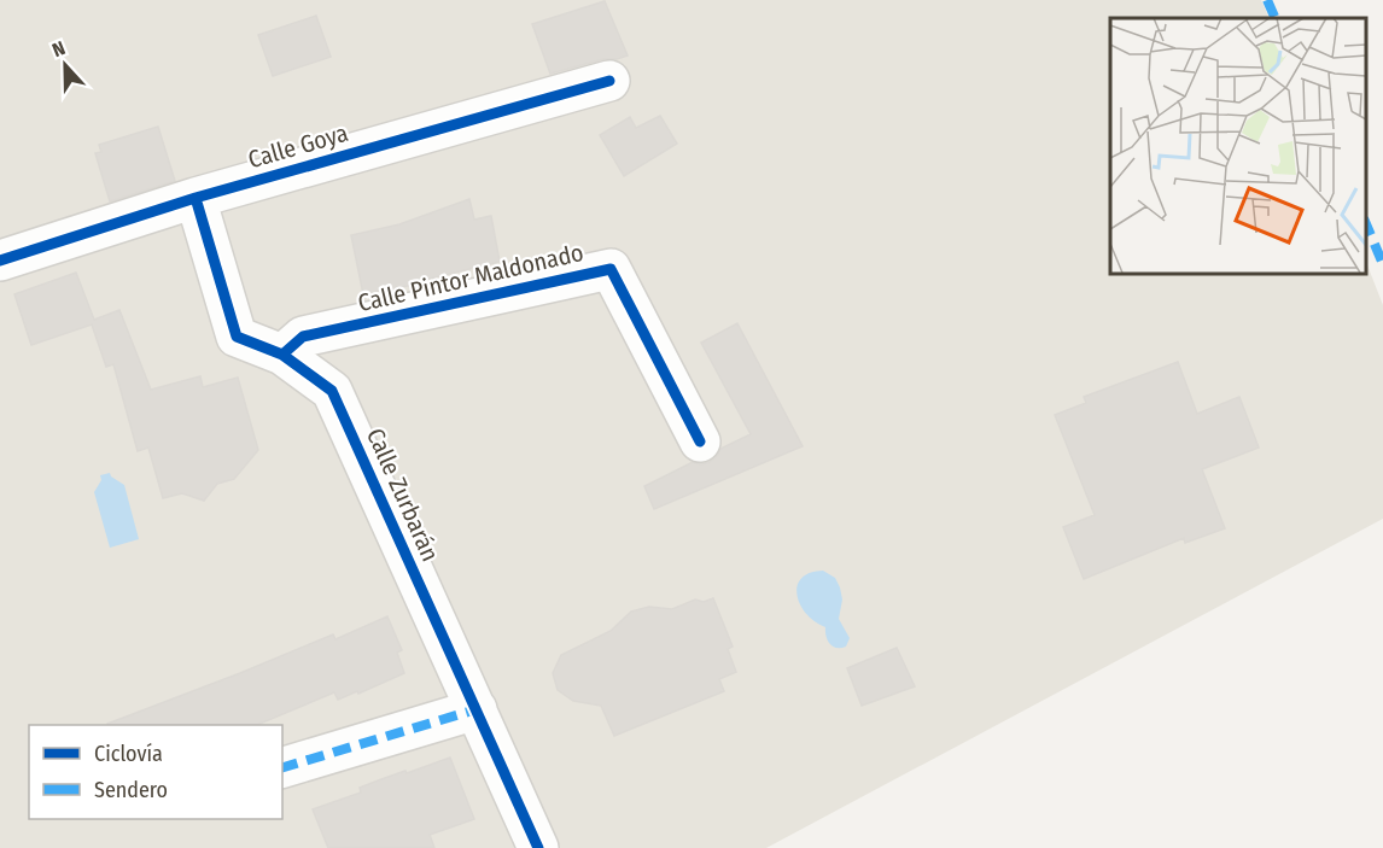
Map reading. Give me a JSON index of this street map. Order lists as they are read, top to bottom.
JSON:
{
  "streets": {
    "street": ["Calle Goya", "Calle Pintor Maldonado", "Calle Zurbarán"]
  },
  "crossings": [
    ["Calle Goya", "Calle Zurbarán"],
    ["Calle Pintor Maldonado", "Calle Zurbarán"]
  ],
  "legend": ["Ciclovía", "Sendero"],
  "north": "top"
}
